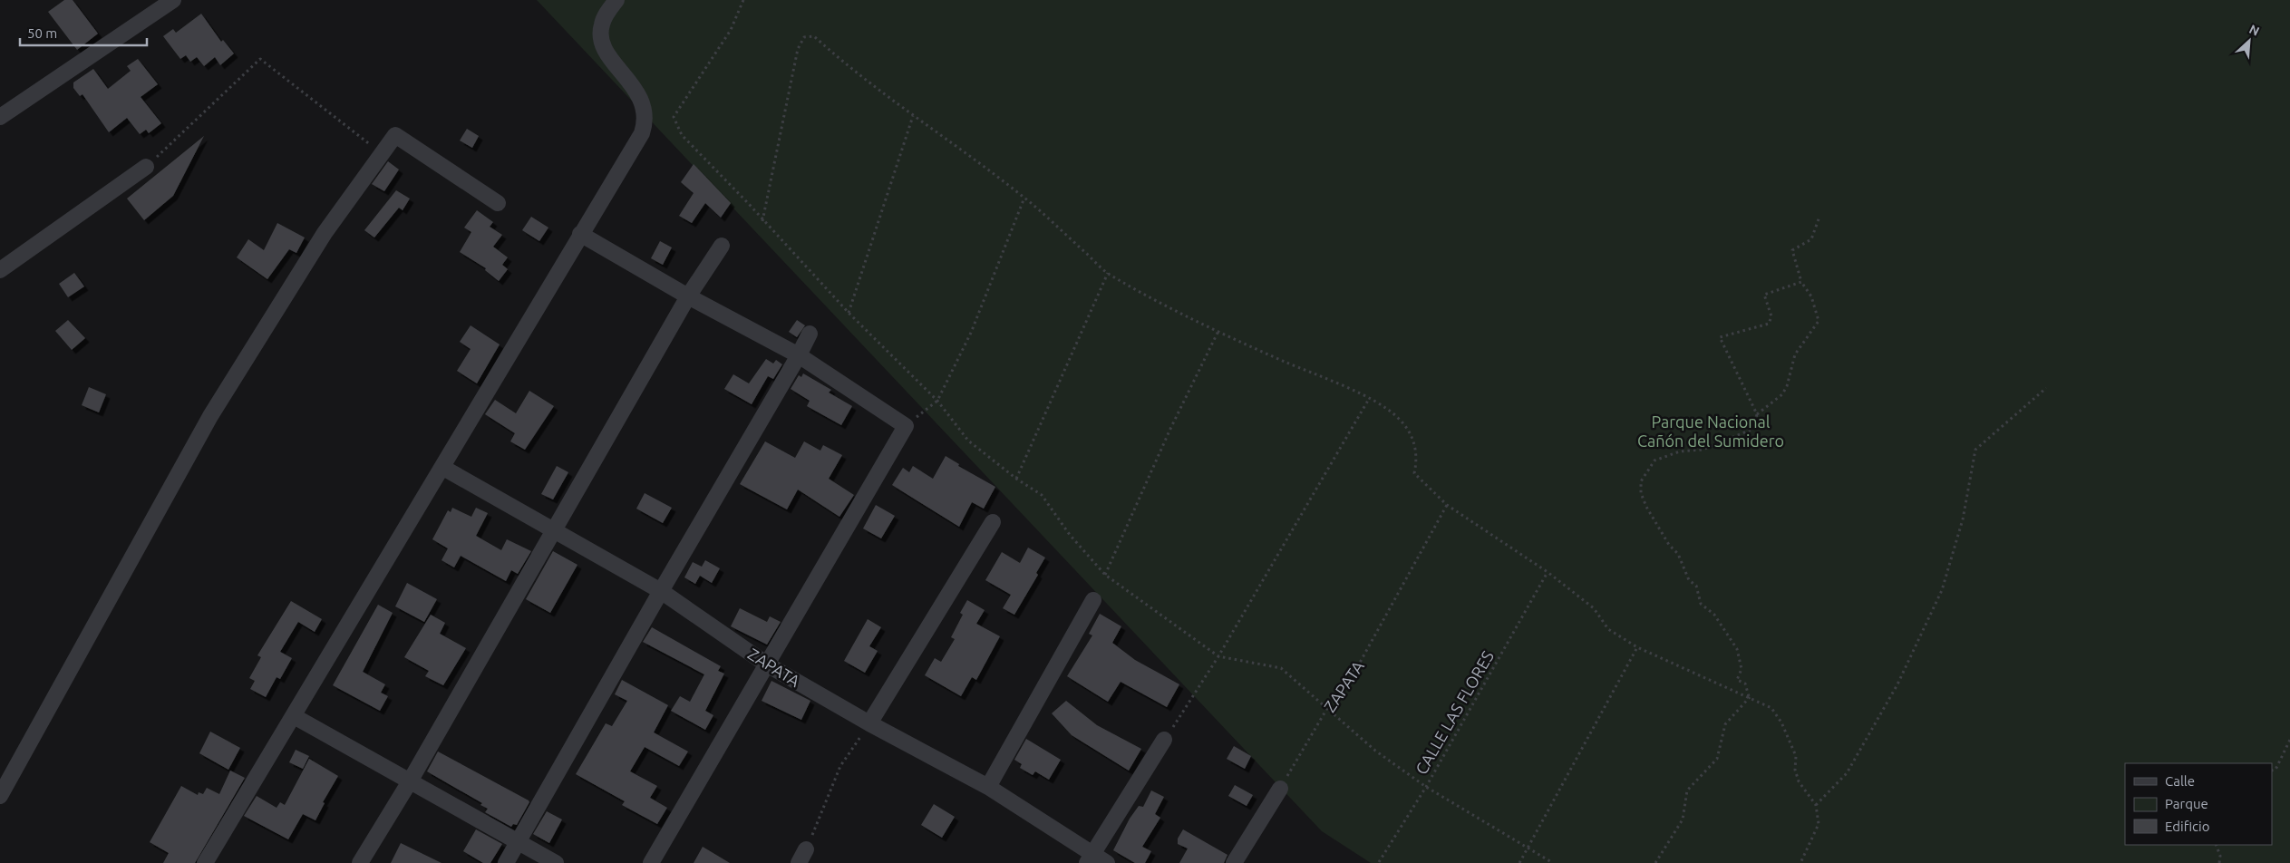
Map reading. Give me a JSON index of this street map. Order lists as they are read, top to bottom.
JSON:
{
  "streets": {
    "street": ["ZAPATA"],
    "path": ["CALLE LAS FLORES"]
  },
  "parks": ["Parque Nacional Cañón del Sumidero"],
  "legend": ["Calle", "Parque", "Edificio"],
  "scale_bar": "50 m",
  "north": "top right"
}
